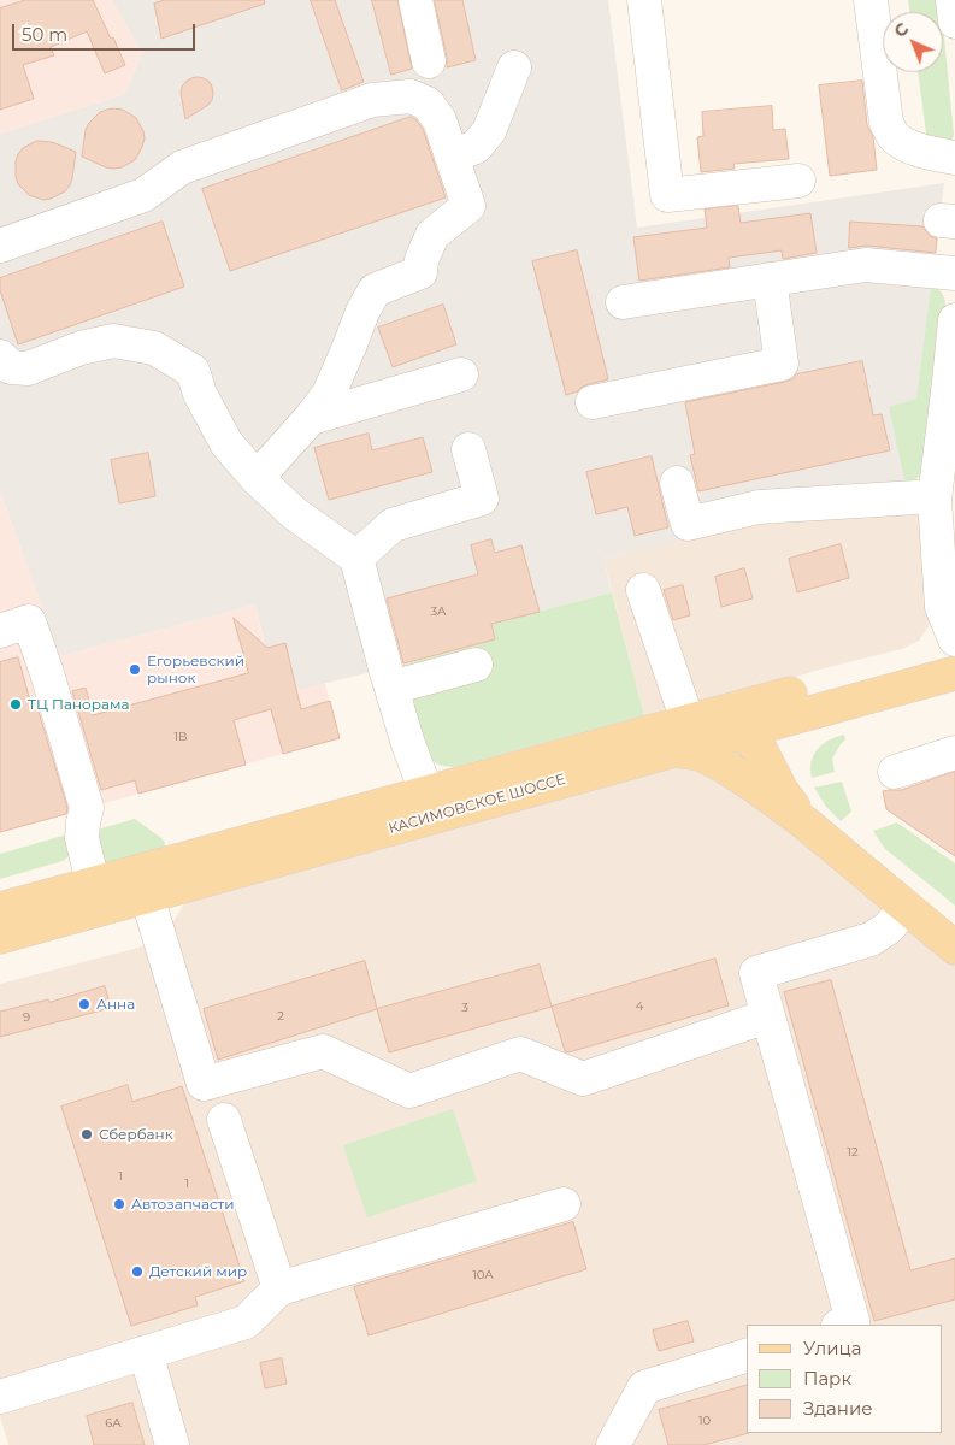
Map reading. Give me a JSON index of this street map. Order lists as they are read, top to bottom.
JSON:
{
  "streets": {
    "main road": ["КАСИМОВСКОЕ ШОССЕ"]
  },
  "places": [
    "Егорьевский рынок",
    "ТЦ Панорама",
    "Анна",
    "Сбербанк",
    "Автозапчасти",
    "Детский мир"
  ],
  "house_numbers": [
    "3А",
    "1В",
    "4",
    "3",
    "2",
    "9",
    "12",
    "1",
    "1",
    "10А",
    "10",
    "6А"
  ],
  "legend": ["Улица", "Парк", "Здание"],
  "scale_bar": "50 m",
  "north": "top left"
}
